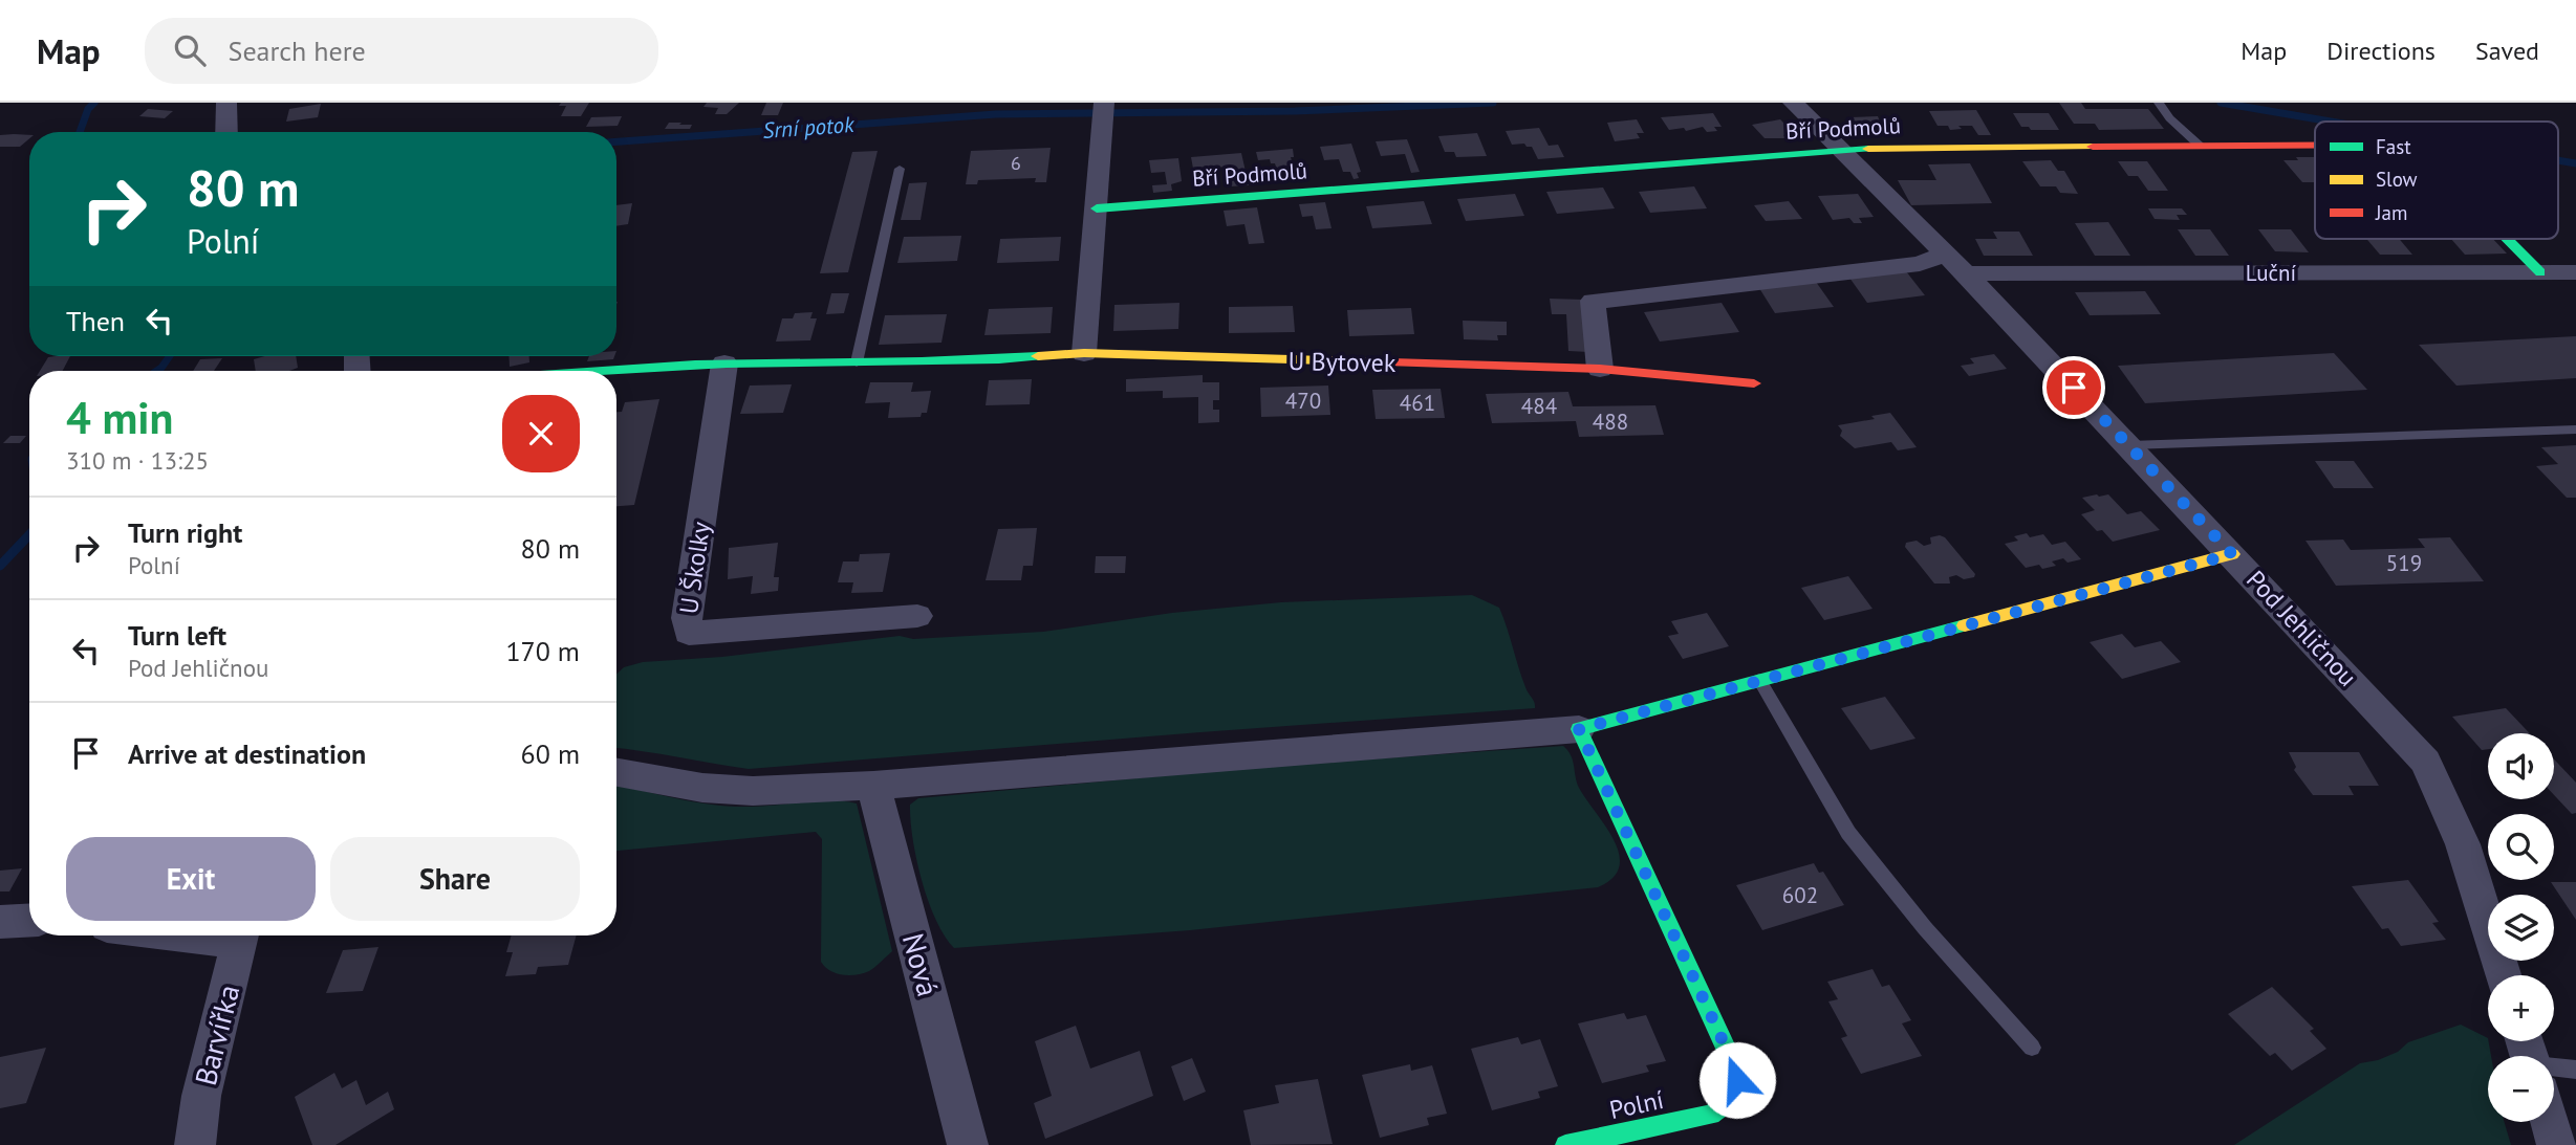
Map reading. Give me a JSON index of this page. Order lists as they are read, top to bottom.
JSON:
{
  "streets": {
    "street": [
      "Bří Podmolů",
      "Luční",
      "U Bytovek",
      "U Školky",
      "Pod Jehličnou",
      "Nová",
      "Barvířka",
      "Polní"
    ]
  },
  "crossings": [
    ["Bří Podmolů", "Luční"],
    ["Bří Podmolů", "Pod Jehličnou"],
    ["Luční", "Pod Jehličnou"]
  ],
  "water": ["Srní potok"],
  "house_numbers": [
    "6",
    "470",
    "461",
    "484",
    "488",
    "519",
    "602"
  ],
  "legend": ["Fast", "Slow", "Jam"],
  "page": {
    "header": "Map",
    "search": "Search here",
    "nav": ["Map", "Directions", "Saved"],
    "turn": ["80 m", "Polní"],
    "then": "Then",
    "heading": ["4 min", "310 m · 13:25"],
    "list": [
      {
        "name": "Turn right",
        "note": "Polní",
        "value": "80 m"
      },
      {
        "name": "Turn left",
        "note": "Pod Jehličnou",
        "value": "170 m"
      },
      {
        "name": "Arrive at destination",
        "value": "60 m"
      }
    ],
    "map_buttons": ["+", "−"],
    "buttons": ["Exit", "Share"]
  }
}
